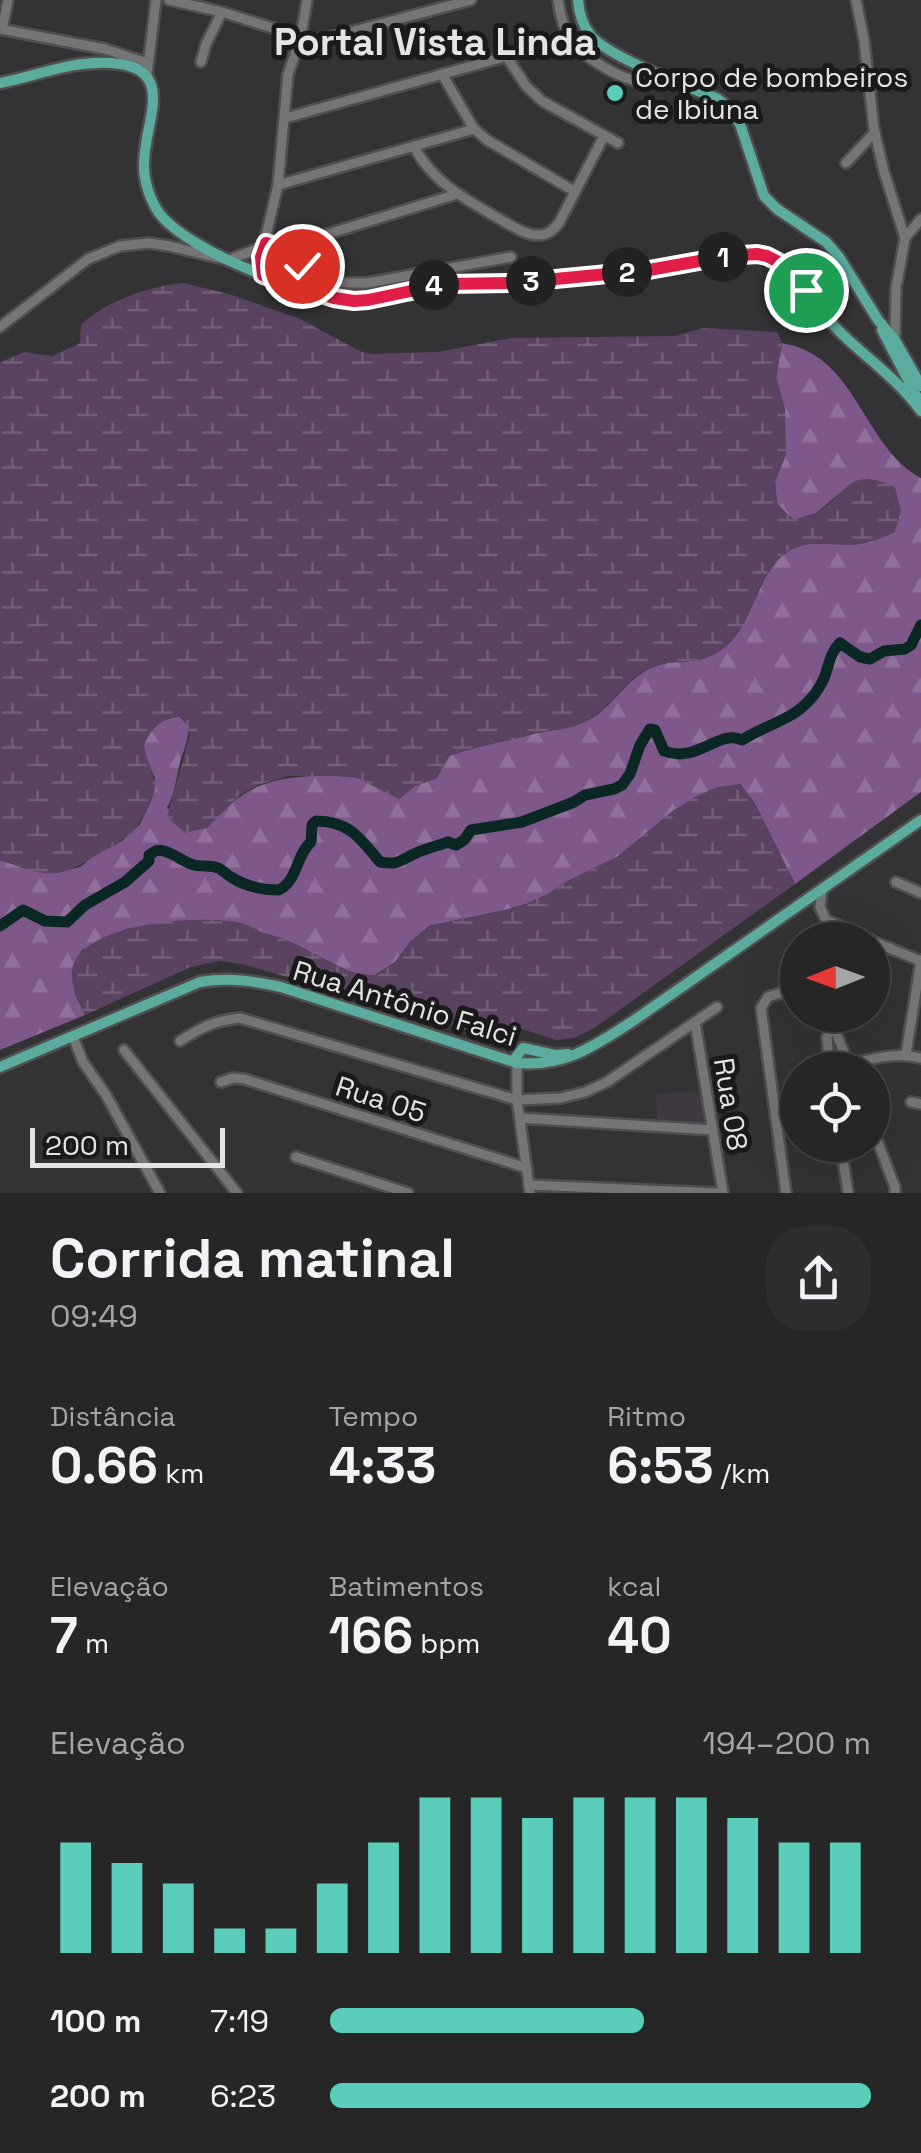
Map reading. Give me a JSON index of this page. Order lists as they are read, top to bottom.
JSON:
{
  "streets": {
    "main road": ["Rua Antônio Falci"],
    "street": ["Rua 05", "Rua 08"]
  },
  "districts": ["Portal Vista Linda"],
  "places": ["Corpo de bombeiros de Ibiuna"],
  "scale_bar": "200 m",
  "north": "left",
  "page": {
    "pins": [
      "1",
      "2",
      "3",
      "4"
    ],
    "scale": "200 m",
    "heading": ["Corrida matinal", "09:49"],
    "stats": [
      ["Distância", "0.66 km"],
      ["Tempo", "4:33"],
      ["Ritmo", "6:53 /km"],
      ["Elevação", "7 m"],
      ["Batimentos", "166 bpm"],
      ["kcal", "40"]
    ],
    "chart": ["Elevação", "194–200 m"],
    "list": [
      {
        "name": "100 m",
        "note": "7:19"
      },
      {
        "name": "200 m",
        "note": "6:23"
      }
    ]
  }
}
